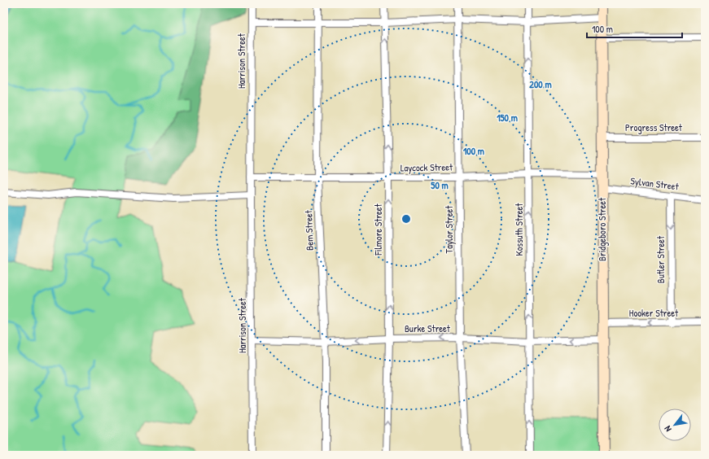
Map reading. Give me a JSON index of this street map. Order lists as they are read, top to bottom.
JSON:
{
  "streets": {
    "main road": ["Bridgeboro Street"],
    "street": [
      "Harrison Street",
      "Progress Street",
      "Laycock Street",
      "Sylvan Street",
      "Filmore Street",
      "Taylor Street",
      "Kossuth Street",
      "Bem Street",
      "Butler Street",
      "Hooker Street",
      "Burke Street"
    ]
  },
  "crossings": [
    ["Harrison Street", "Laycock Street"],
    ["Harrison Street", "Burke Street"],
    ["Progress Street", "Bridgeboro Street"],
    ["Laycock Street", "Filmore Street"],
    ["Laycock Street", "Taylor Street"],
    ["Laycock Street", "Kossuth Street"],
    ["Laycock Street", "Bridgeboro Street"],
    ["Laycock Street", "Bem Street"],
    ["Sylvan Street", "Bridgeboro Street"],
    ["Sylvan Street", "Butler Street"],
    ["Filmore Street", "Burke Street"],
    ["Taylor Street", "Burke Street"],
    ["Kossuth Street", "Burke Street"],
    ["Bridgeboro Street", "Hooker Street"],
    ["Bridgeboro Street", "Burke Street"],
    ["Bem Street", "Burke Street"],
    ["Butler Street", "Hooker Street"]
  ],
  "one_way": [
    "Filmore Street",
    "Kossuth Street",
    "Butler Street",
    "Hooker Street",
    "Burke Street"
  ],
  "scale_bar": "100 m",
  "north": "bottom left",
  "rings": [
    "200 m",
    "150 m",
    "100 m",
    "50 m"
  ]
}
